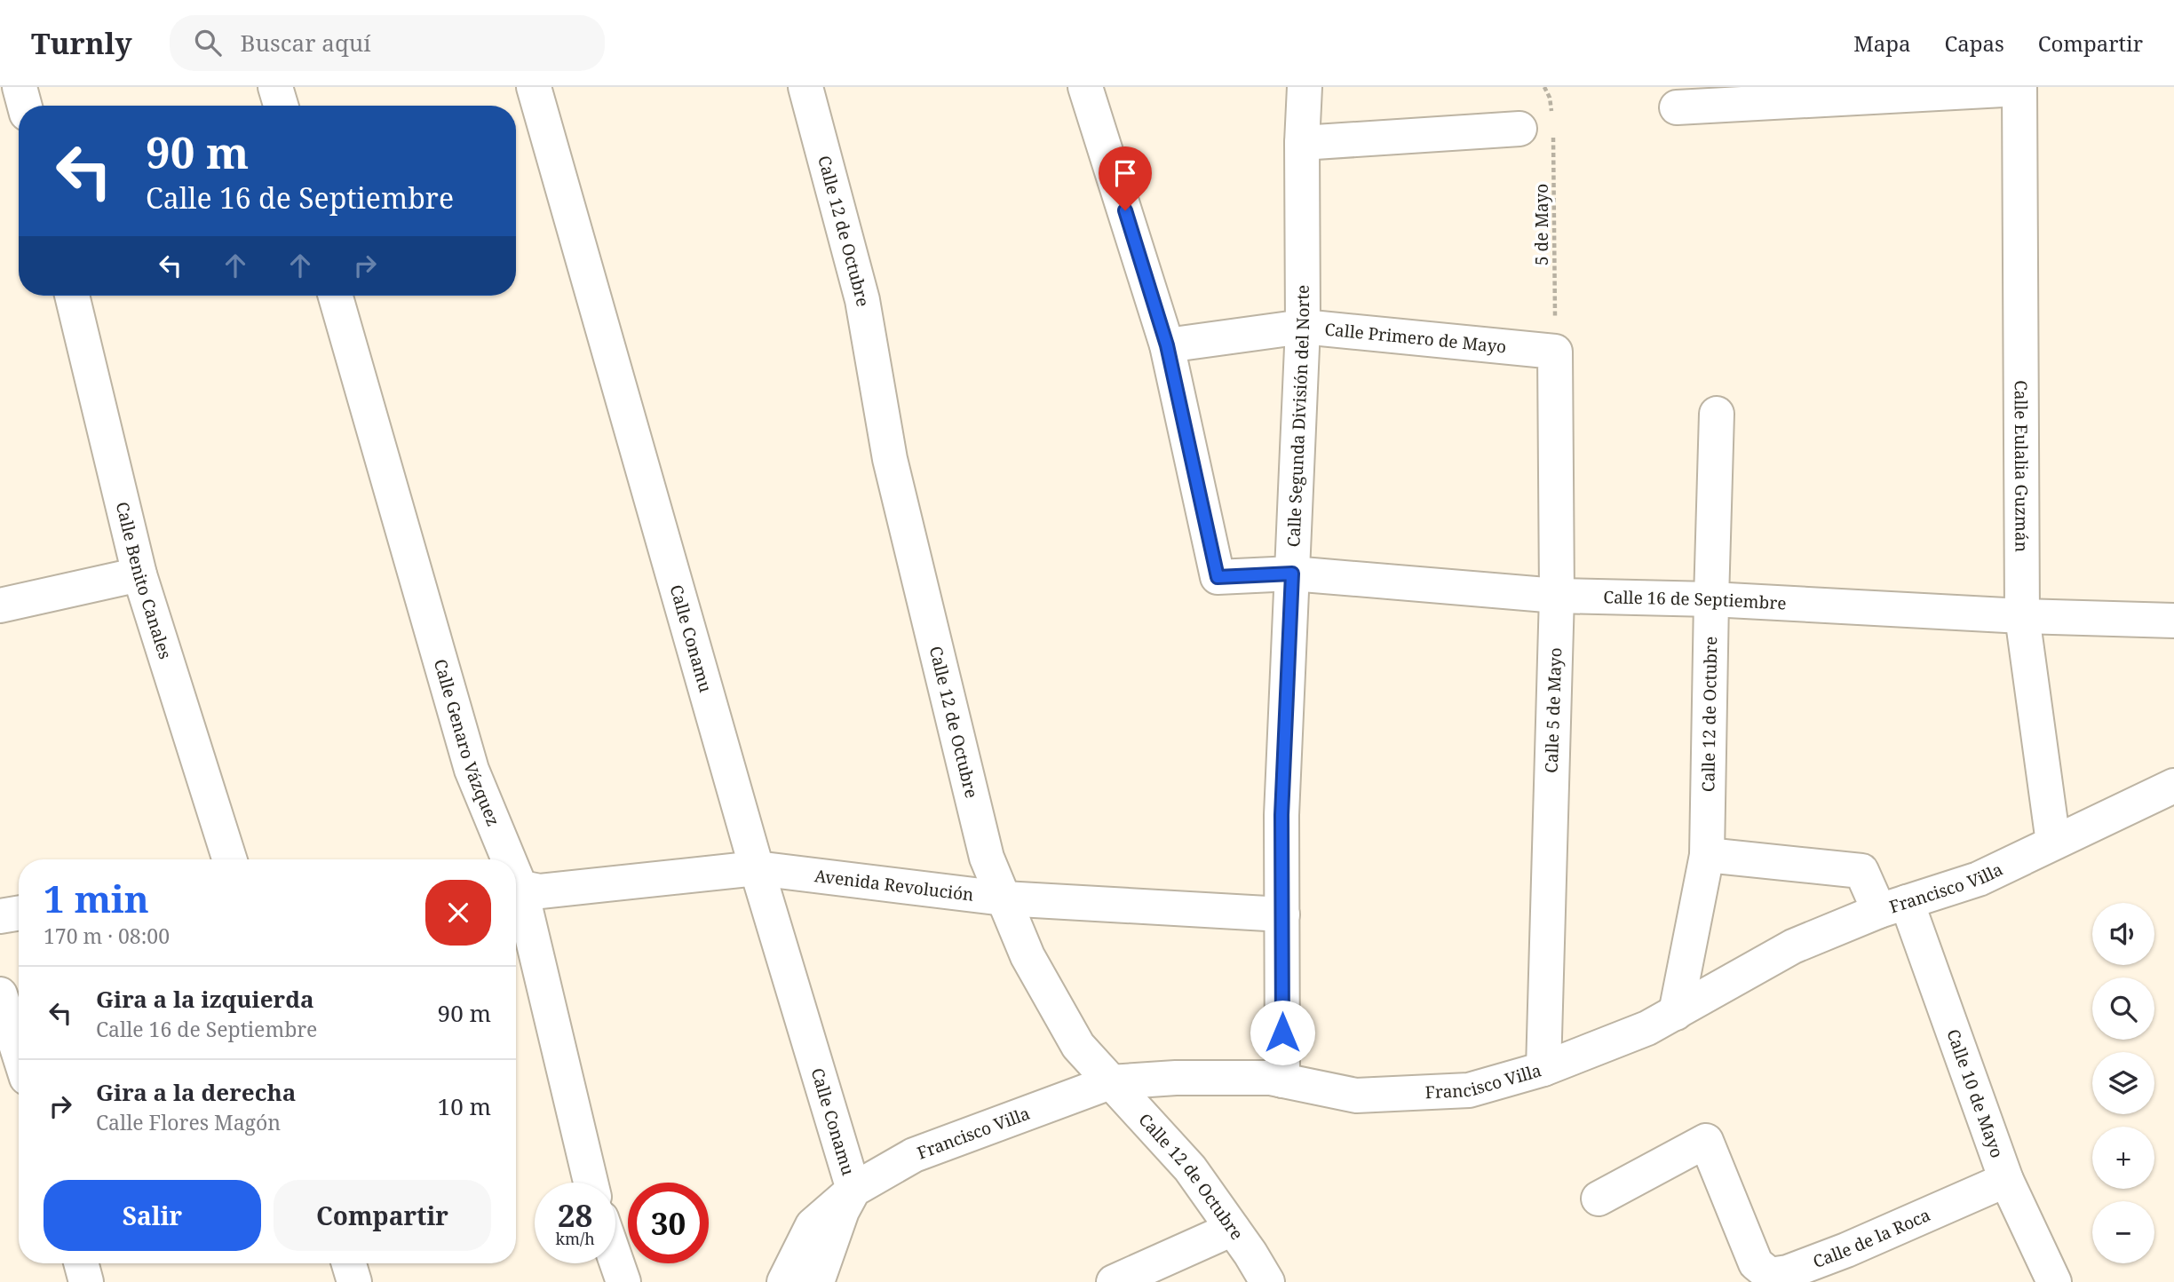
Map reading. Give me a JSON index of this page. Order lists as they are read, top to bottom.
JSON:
{
  "streets": {
    "street": [
      "Calle 12 de Octubre",
      "Calle Primero de Mayo",
      "Calle Segunda División del Norte",
      "Calle Eulalia Guzmán",
      "Calle Benito Canales",
      "Calle 16 de Septiembre",
      "Calle Conamu",
      "Calle 5 de Mayo",
      "Calle Genaro Vázquez",
      "Avenida Revolución",
      "Francisco Villa",
      "Calle 10 de Mayo",
      "Calle de la Roca"
    ],
    "path": ["5 de Mayo"]
  },
  "crossings": [
    ["5 de Mayo", "Calle Primero de Mayo"],
    ["5 de Mayo", "Calle 5 de Mayo"],
    ["Calle 12 de Octubre", "Calle 16 de Septiembre"],
    ["Calle 12 de Octubre", "Avenida Revolución"],
    ["Calle 12 de Octubre", "Francisco Villa"],
    ["Calle 12 de Octubre", "Calle 10 de Mayo"],
    ["Calle Primero de Mayo", "Calle Segunda División del Norte"],
    ["Calle Primero de Mayo", "Calle 16 de Septiembre"],
    ["Calle Primero de Mayo", "Calle 5 de Mayo"],
    ["Calle Segunda División del Norte", "Calle 16 de Septiembre"],
    ["Calle Segunda División del Norte", "Avenida Revolución"],
    ["Calle Segunda División del Norte", "Francisco Villa"],
    ["Calle Eulalia Guzmán", "Calle 16 de Septiembre"],
    ["Calle Eulalia Guzmán", "Francisco Villa"],
    ["Calle 16 de Septiembre", "Calle 5 de Mayo"],
    ["Calle Conamu", "Avenida Revolución"],
    ["Calle Conamu", "Francisco Villa"],
    ["Calle 5 de Mayo", "Francisco Villa"],
    ["Francisco Villa", "Calle 10 de Mayo"],
    ["Calle 10 de Mayo", "Calle de la Roca"]
  ],
  "page": {
    "header": "Turnly",
    "search": "Buscar aquí",
    "nav": ["Mapa", "Capas", "Compartir"],
    "turn": ["90 m", "Calle 16 de Septiembre"],
    "heading": ["1 min", "170 m · 08:00"],
    "map_buttons": ["+", "−"],
    "list": [
      {
        "name": "Gira a la izquierda",
        "note": "Calle 16 de Septiembre",
        "value": "90 m"
      },
      {
        "name": "Gira a la derecha",
        "note": "Calle Flores Magón",
        "value": "10 m"
      }
    ],
    "buttons": ["Salir", "Compartir"],
    "speed": "28 km/h",
    "limit": "30"
  }
}
